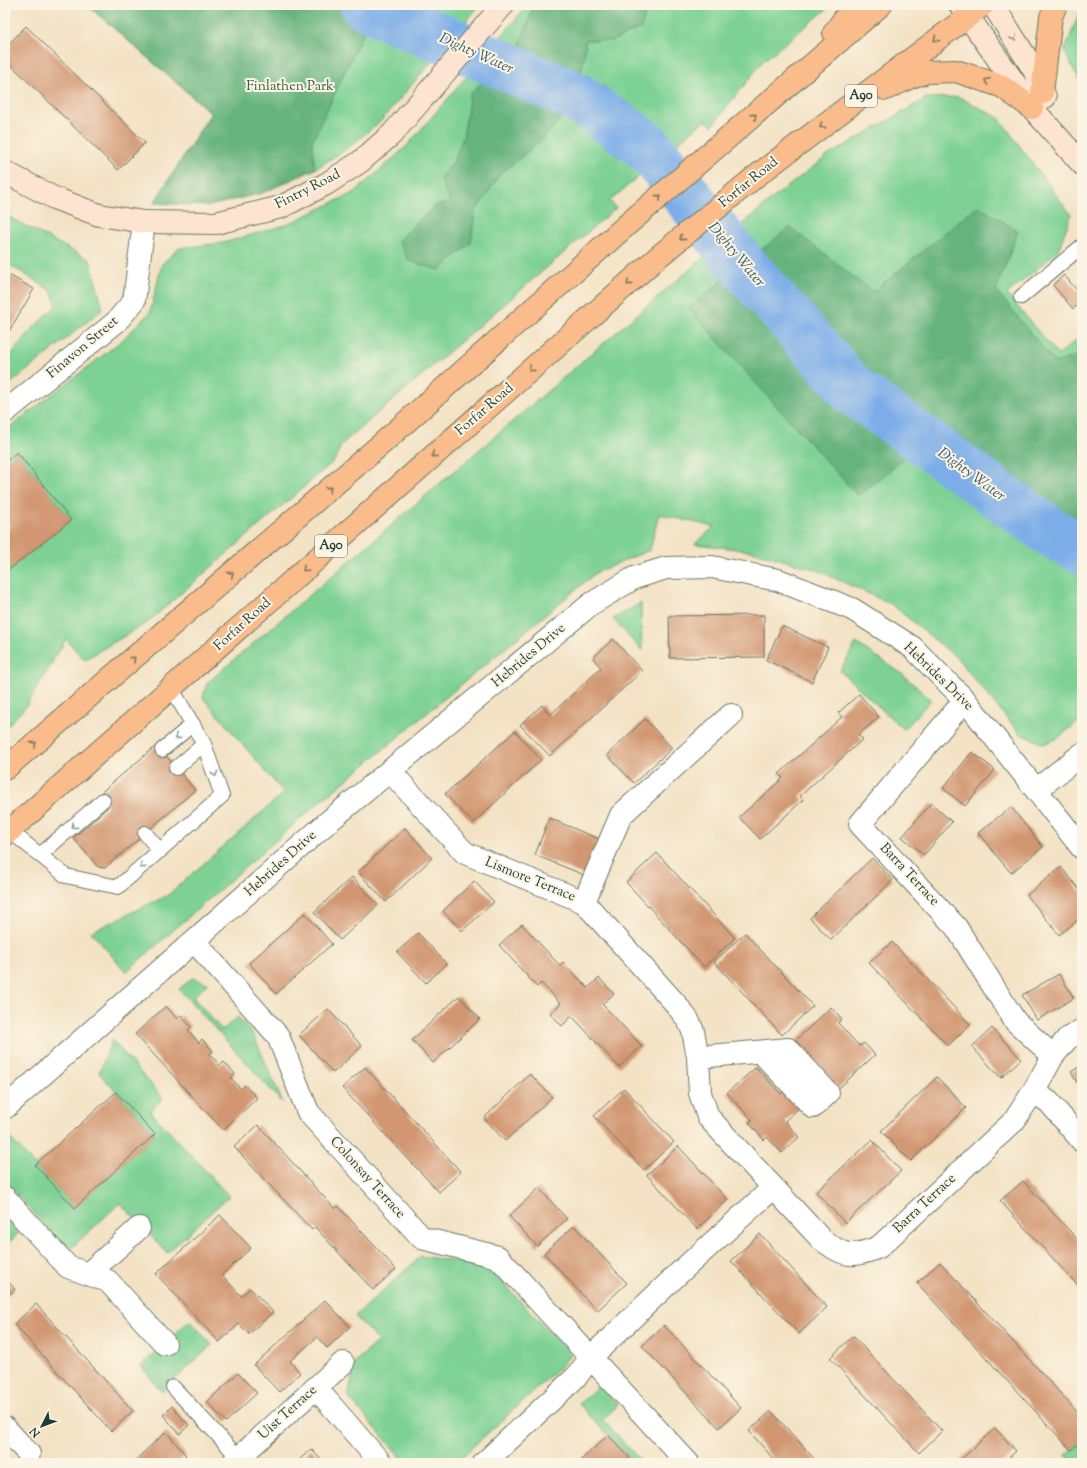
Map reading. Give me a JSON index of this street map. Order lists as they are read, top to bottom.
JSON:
{
  "streets": {
    "highway": ["A90", "Forfar Road"],
    "street": [
      "Fintry Road",
      "Finavon Street",
      "Hebrides Drive",
      "Barra Terrace",
      "Lismore Terrace",
      "Colonsay Terrace",
      "Uist Terrace"
    ]
  },
  "crossings": [
    ["Fintry Road", "Finavon Street"],
    ["Hebrides Drive", "Barra Terrace"],
    ["Hebrides Drive", "Lismore Terrace"],
    ["Hebrides Drive", "Colonsay Terrace"],
    ["Barra Terrace", "Lismore Terrace"]
  ],
  "water": ["Dighty Water"],
  "parks": ["Finlathen Park"],
  "north": "bottom left"
}
